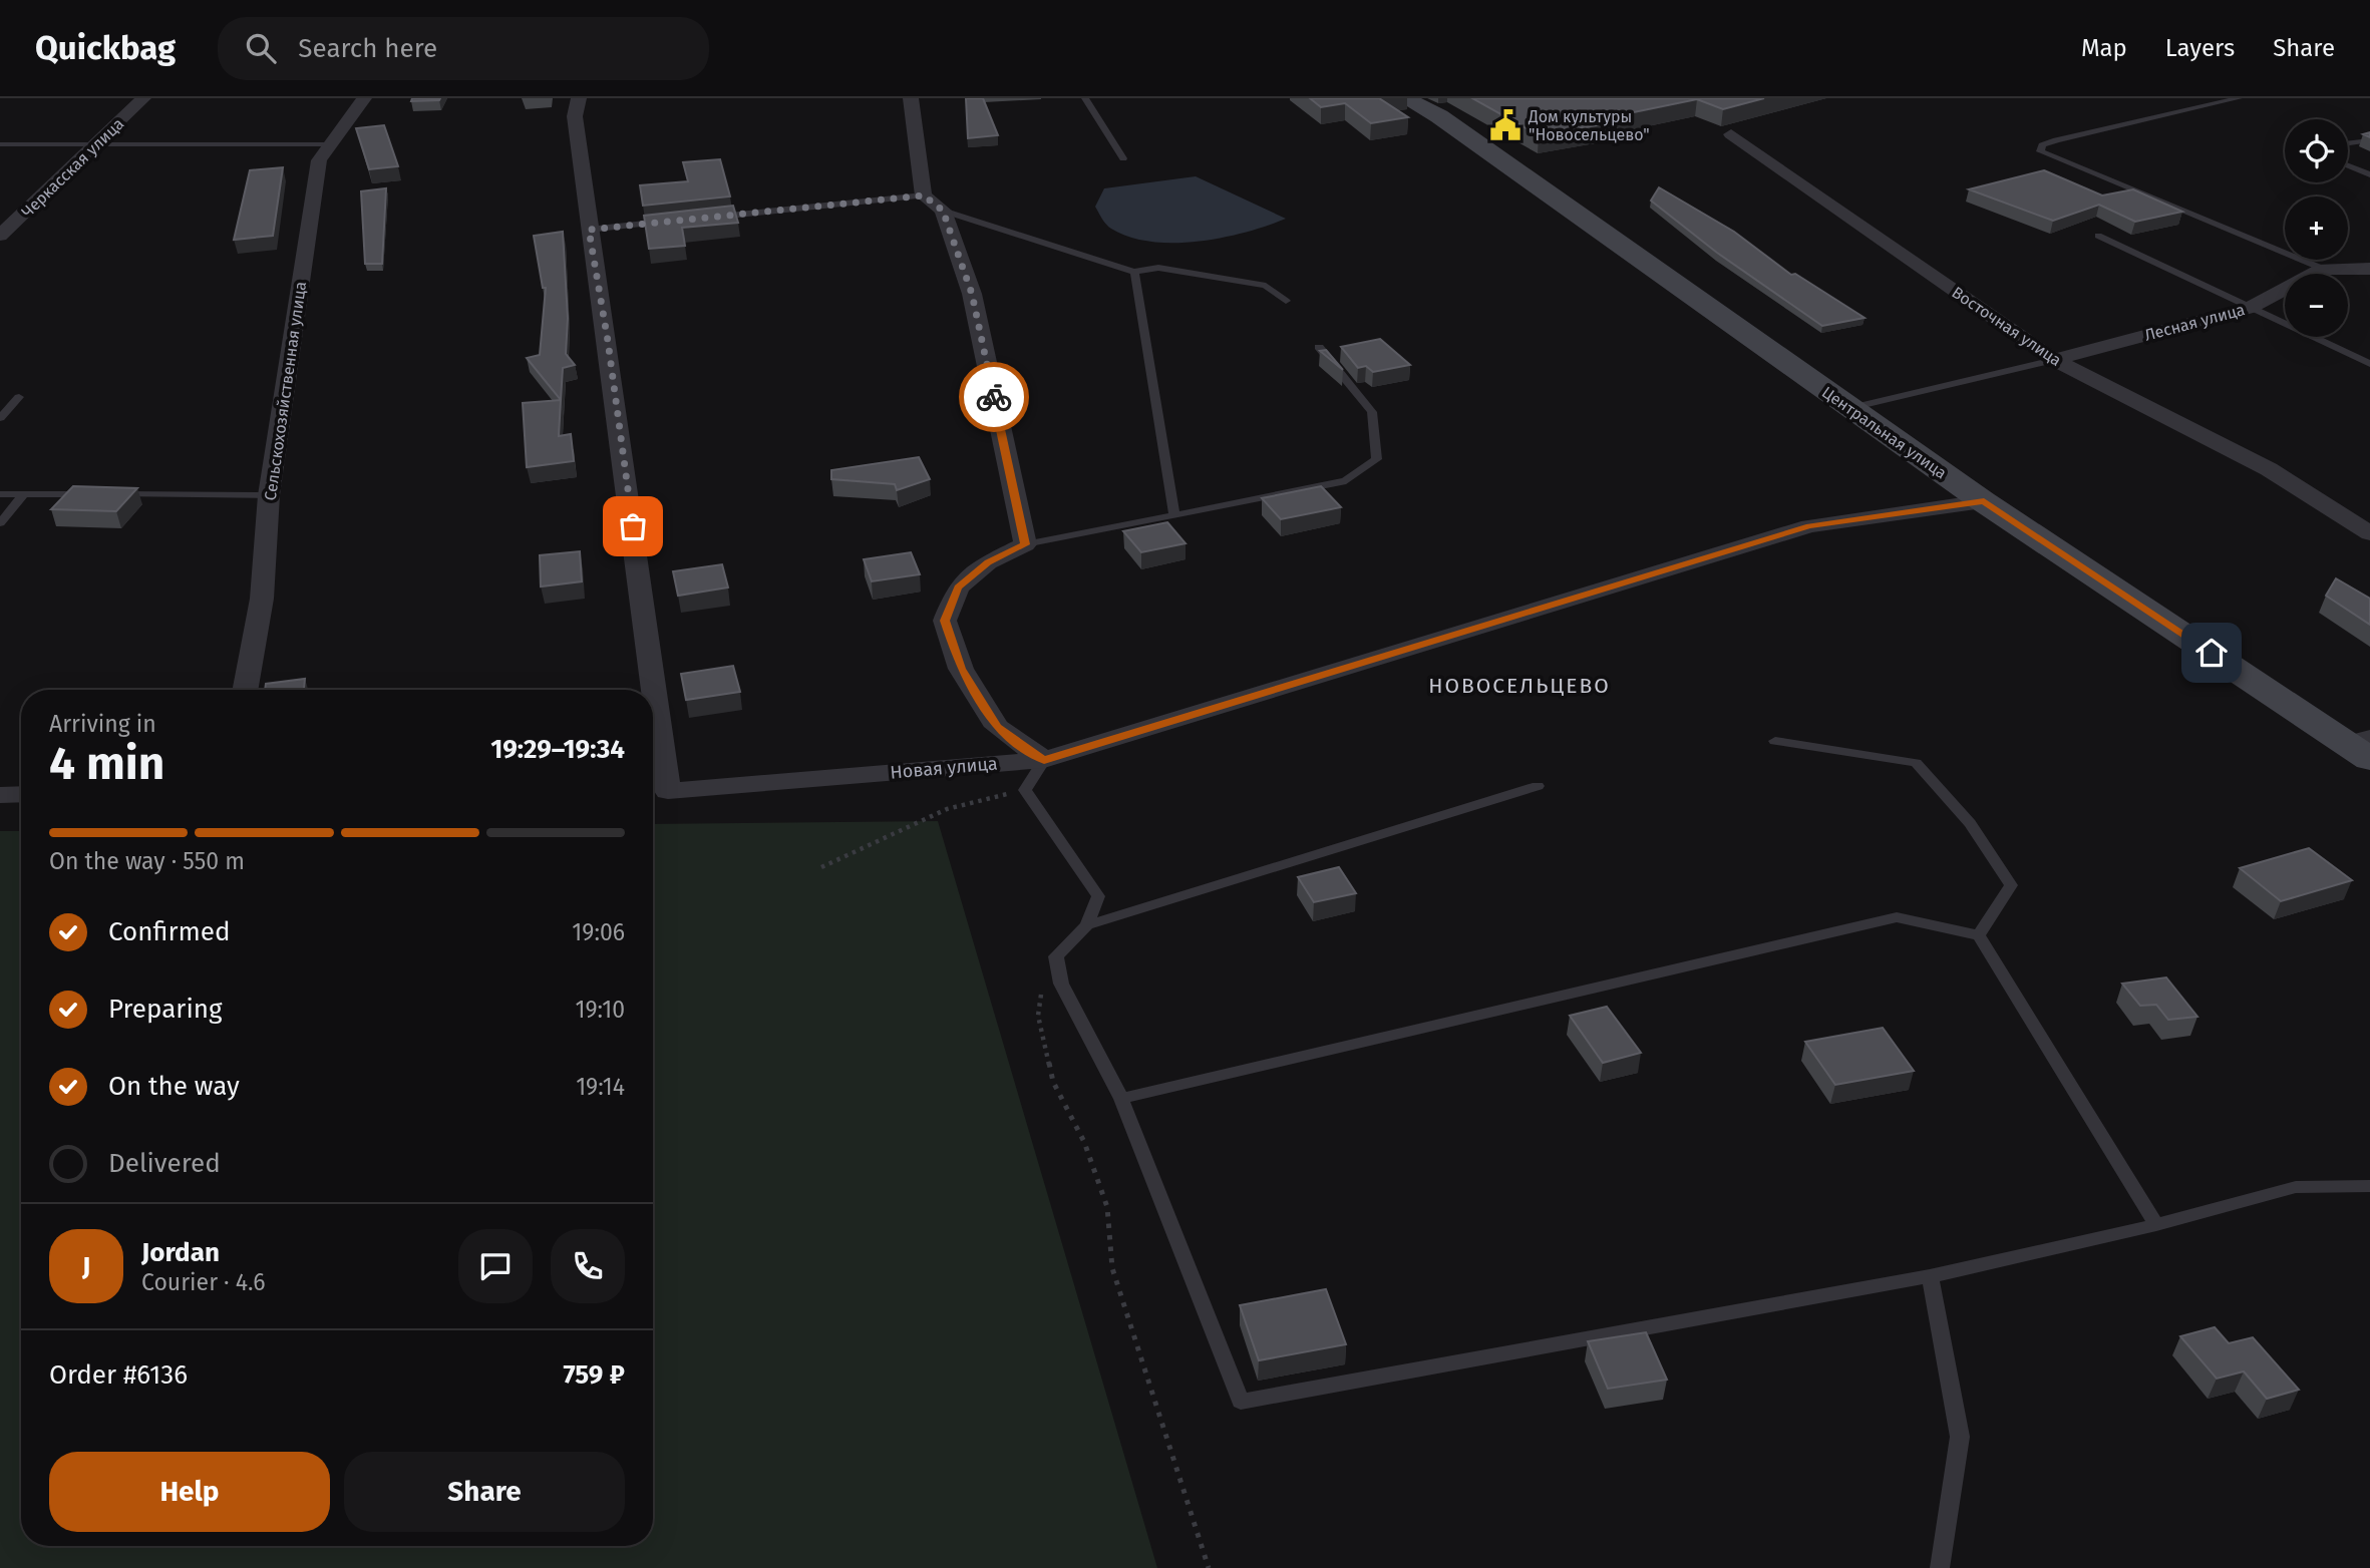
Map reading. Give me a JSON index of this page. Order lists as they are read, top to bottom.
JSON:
{
  "streets": {
    "street": [
      "Черкасская улица",
      "Лесная улица",
      "Восточная улица",
      "Сельскохозяйственная улица",
      "Центральная улица",
      "Новая улица"
    ]
  },
  "crossings": [
    ["Лесная улица", "Восточная улица"],
    ["Центральная улица", "Новая улица"]
  ],
  "districts": ["НОВОСЕЛЬЦЕВО"],
  "places": {
    "public building": ["Дом культуры \"Новосельцево\""]
  },
  "page": {
    "header": "Quickbag",
    "search": "Search here",
    "nav": ["Map", "Layers", "Share"],
    "map_buttons": ["+", "−"],
    "heading": ["4 min", "Arriving in", "19:29–19:34"],
    "panel": [
      "Jordan",
      "Courier · 4.6",
      "Order #6136",
      "759 ₽"
    ],
    "bar": "On the way · 550 m",
    "list": [
      ["Confirmed", "19:06"],
      ["Preparing", "19:10"],
      ["On the way", "19:14"],
      "Delivered"
    ],
    "round": "J",
    "buttons": ["Help", "Share"]
  }
}
